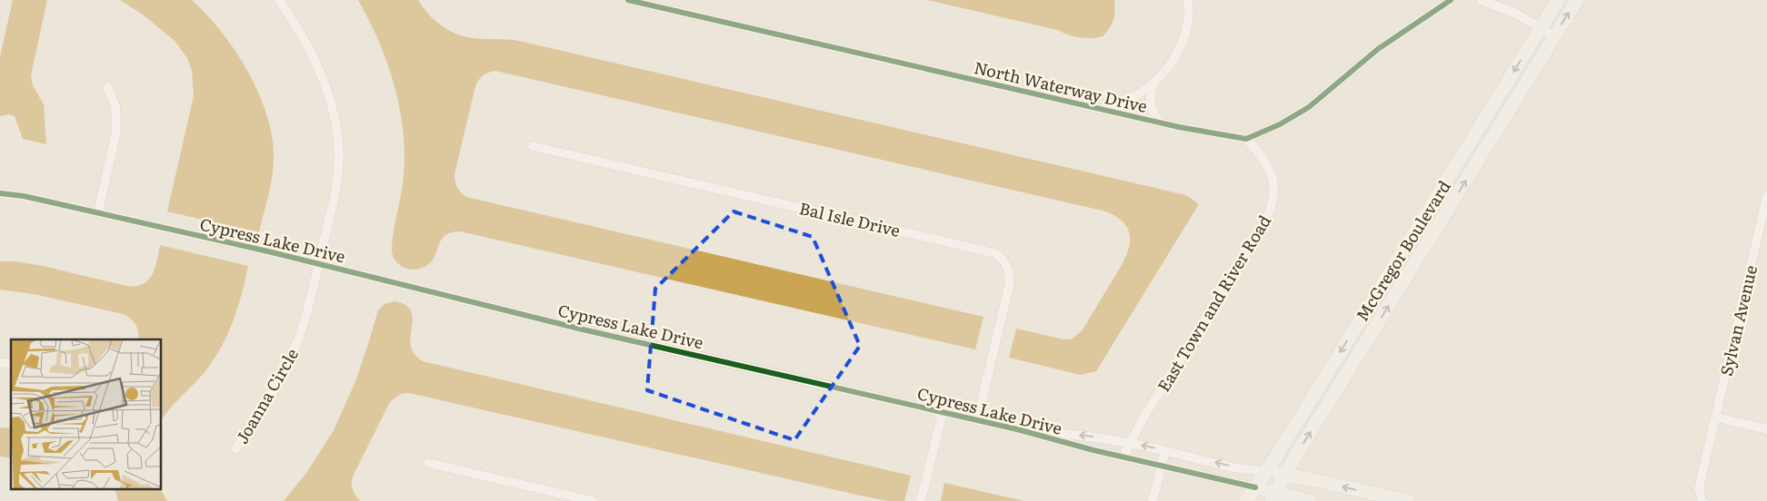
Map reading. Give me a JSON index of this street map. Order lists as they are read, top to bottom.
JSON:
{
  "streets": {
    "main road": ["Cypress Lake Drive", "McGregor Boulevard"],
    "street": [
      "North Waterway Drive",
      "Bal Isle Drive",
      "East Town and River Road",
      "Sylvan Avenue",
      "Joanna Circle"
    ]
  },
  "crossings": [
    ["North Waterway Drive", "East Town and River Road"],
    ["Bal Isle Drive", "Cypress Lake Drive"],
    ["Cypress Lake Drive", "McGregor Boulevard"],
    ["Cypress Lake Drive", "East Town and River Road"],
    ["Cypress Lake Drive", "Joanna Circle"]
  ]
}
